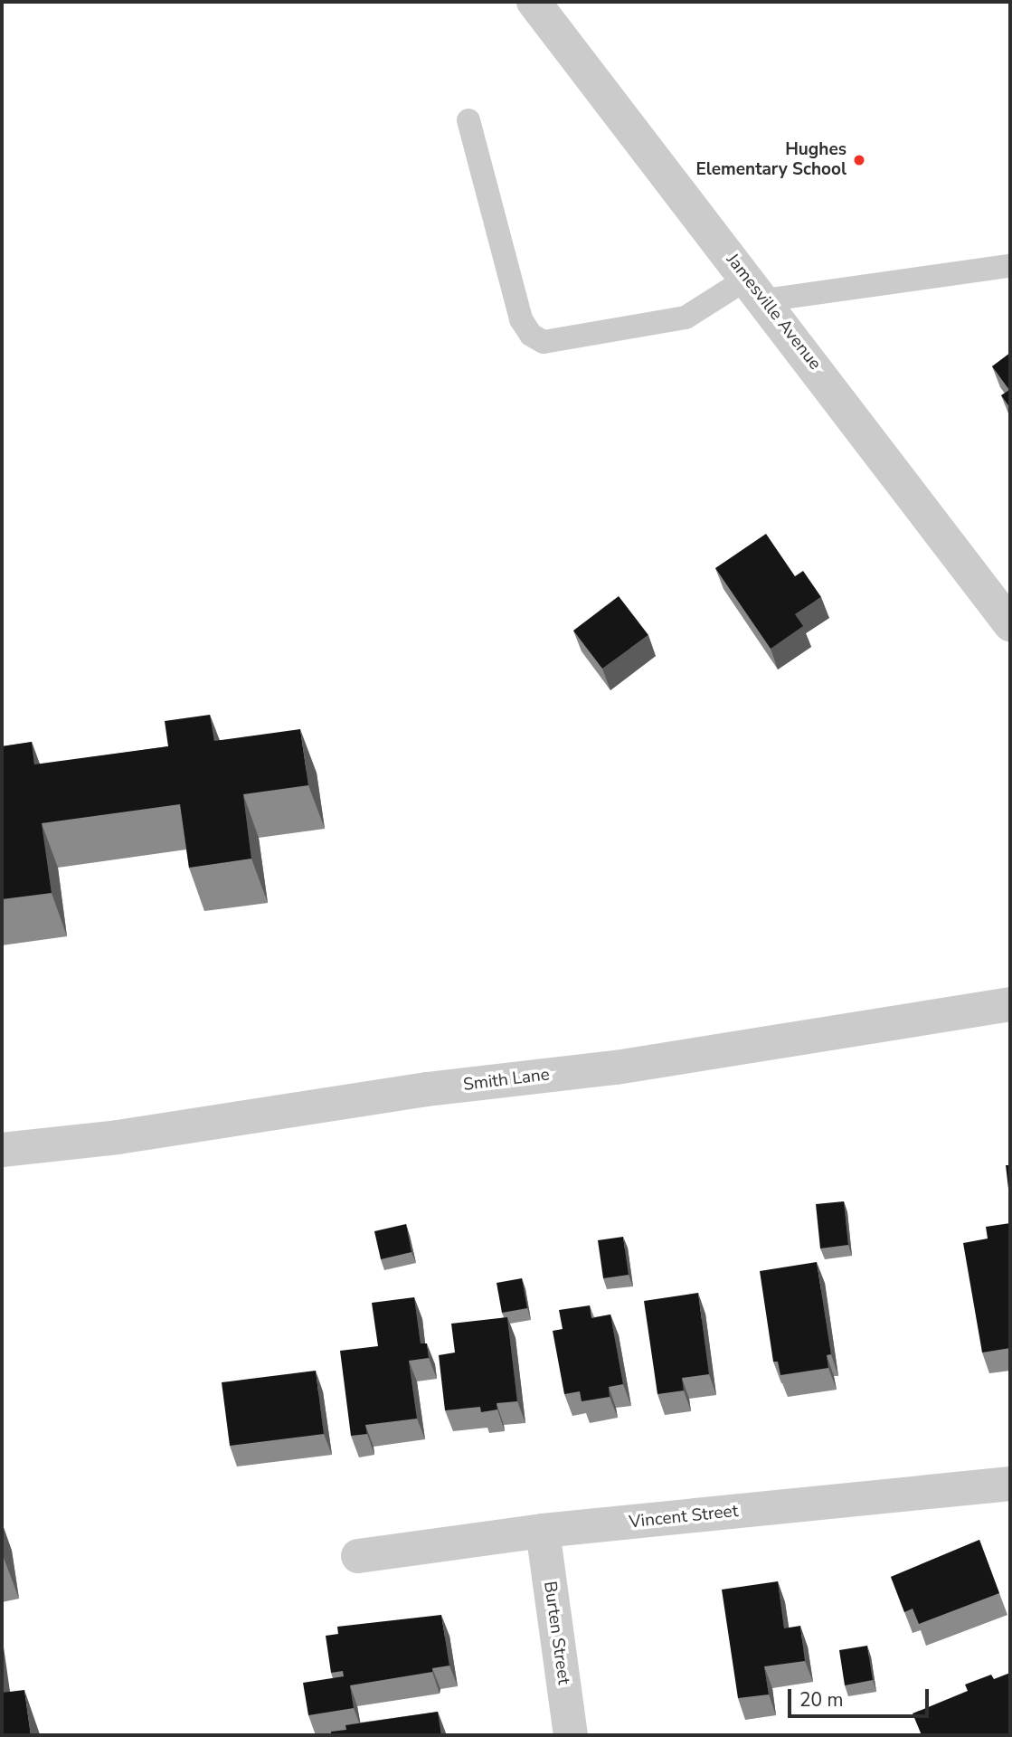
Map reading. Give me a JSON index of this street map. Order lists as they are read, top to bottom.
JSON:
{
  "streets": {
    "street": [
      "Jamesville Avenue",
      "Smith Lane",
      "Vincent Street",
      "Burten Street"
    ]
  },
  "crossings": [
    ["Vincent Street", "Burten Street"]
  ],
  "places": ["Hughes Elementary School"],
  "scale_bar": "20 m"
}
